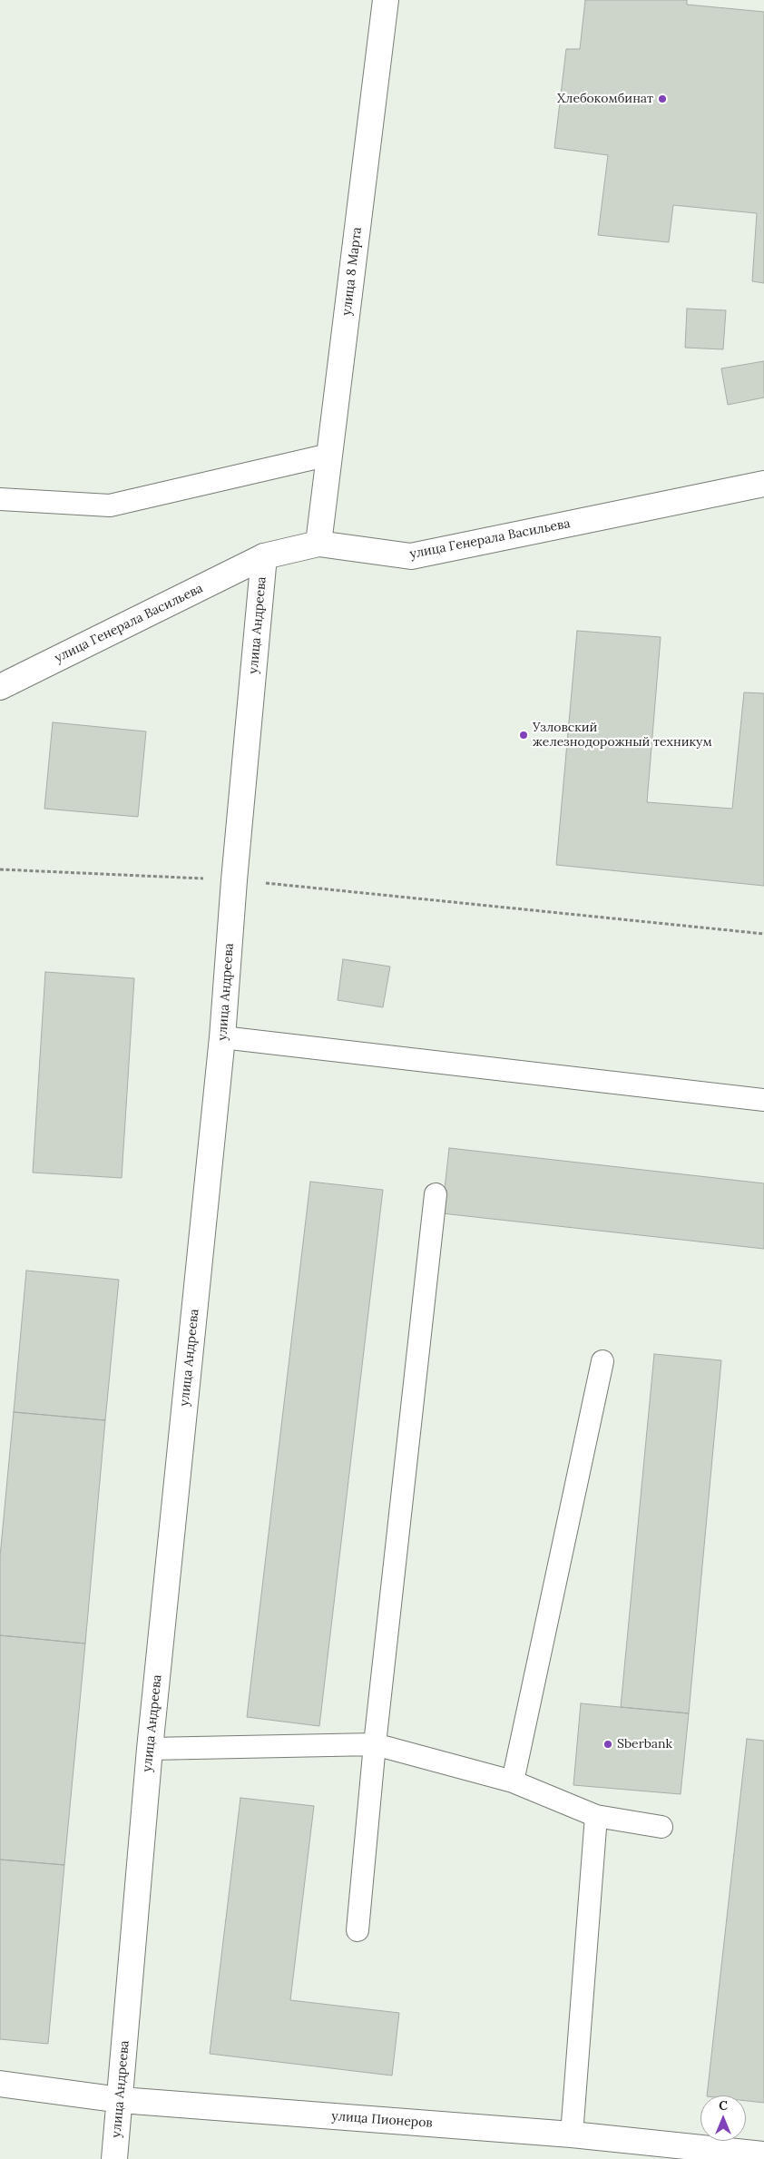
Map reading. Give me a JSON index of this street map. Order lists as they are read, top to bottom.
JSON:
{
  "streets": {
    "street": [
      "улица 8 Марта",
      "улица Генерала Васильева",
      "улица Андреева",
      "улица Пионеров"
    ]
  },
  "crossings": [
    ["улица 8 Марта", "улица Генерала Васильева"],
    ["улица Генерала Васильева", "улица Андреева"],
    ["улица Андреева", "улица Пионеров"]
  ],
  "places": ["Хлебокомбинат", "Узловский железнодорожный техникум", "Sberbank"],
  "north": "top"
}
